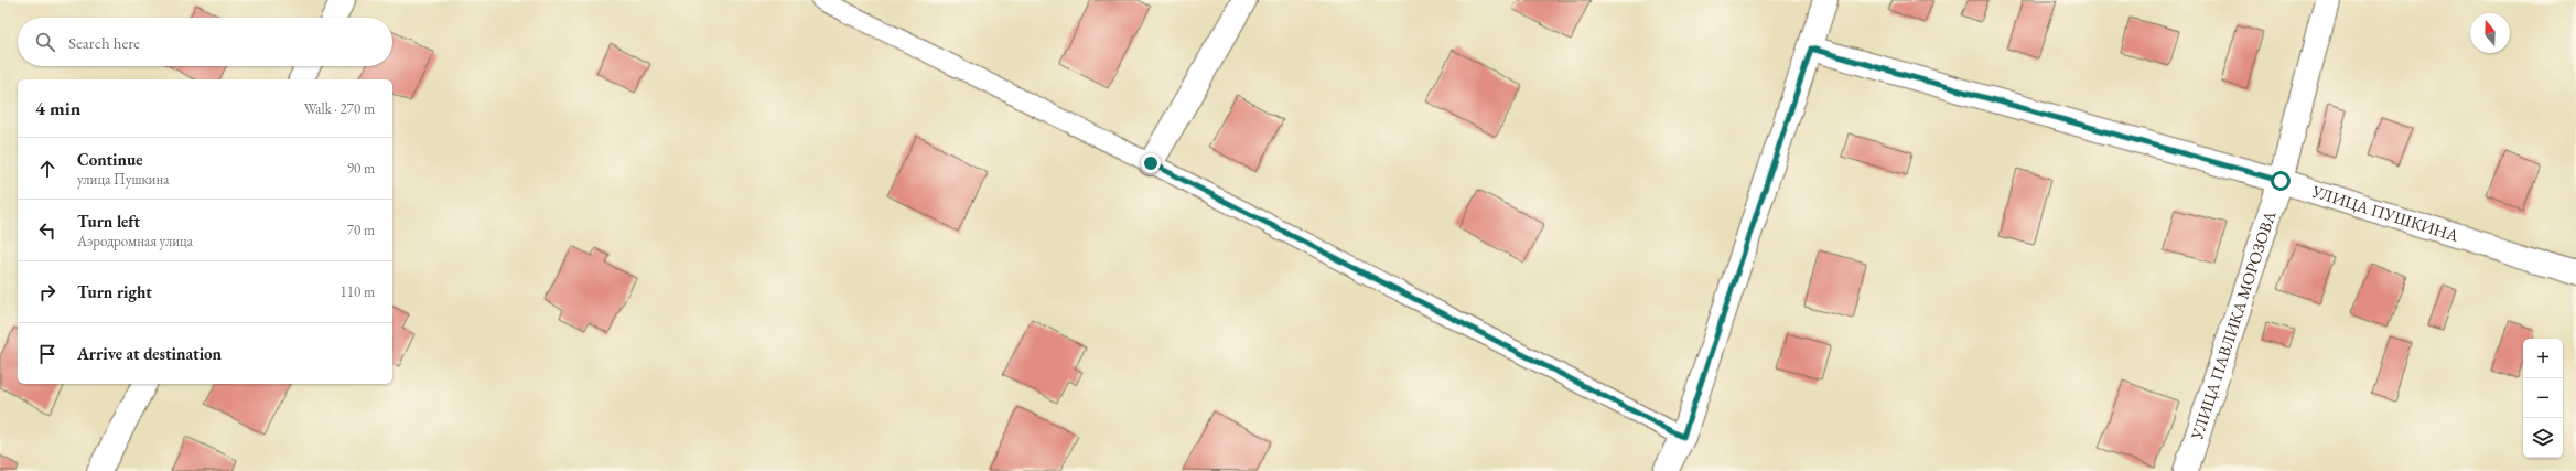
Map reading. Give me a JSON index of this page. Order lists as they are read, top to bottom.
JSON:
{
  "streets": {
    "street": ["УЛИЦА ПУШКИНА", "УЛИЦА ПАВЛИКА МОРОЗОВА"]
  },
  "crossings": [
    ["УЛИЦА ПУШКИНА", "УЛИЦА ПАВЛИКА МОРОЗОВА"]
  ],
  "north": "top",
  "page": {
    "search": "Search here",
    "heading": ["4 min", "Walk · 270 m"],
    "list": [
      ["Continue", "улица Пушкина", "90 m"],
      ["Turn left", "Аэродромная улица", "70 m"],
      ["Turn right", "110 m"],
      "Arrive at destination"
    ],
    "map_buttons": ["+", "−"]
  }
}
